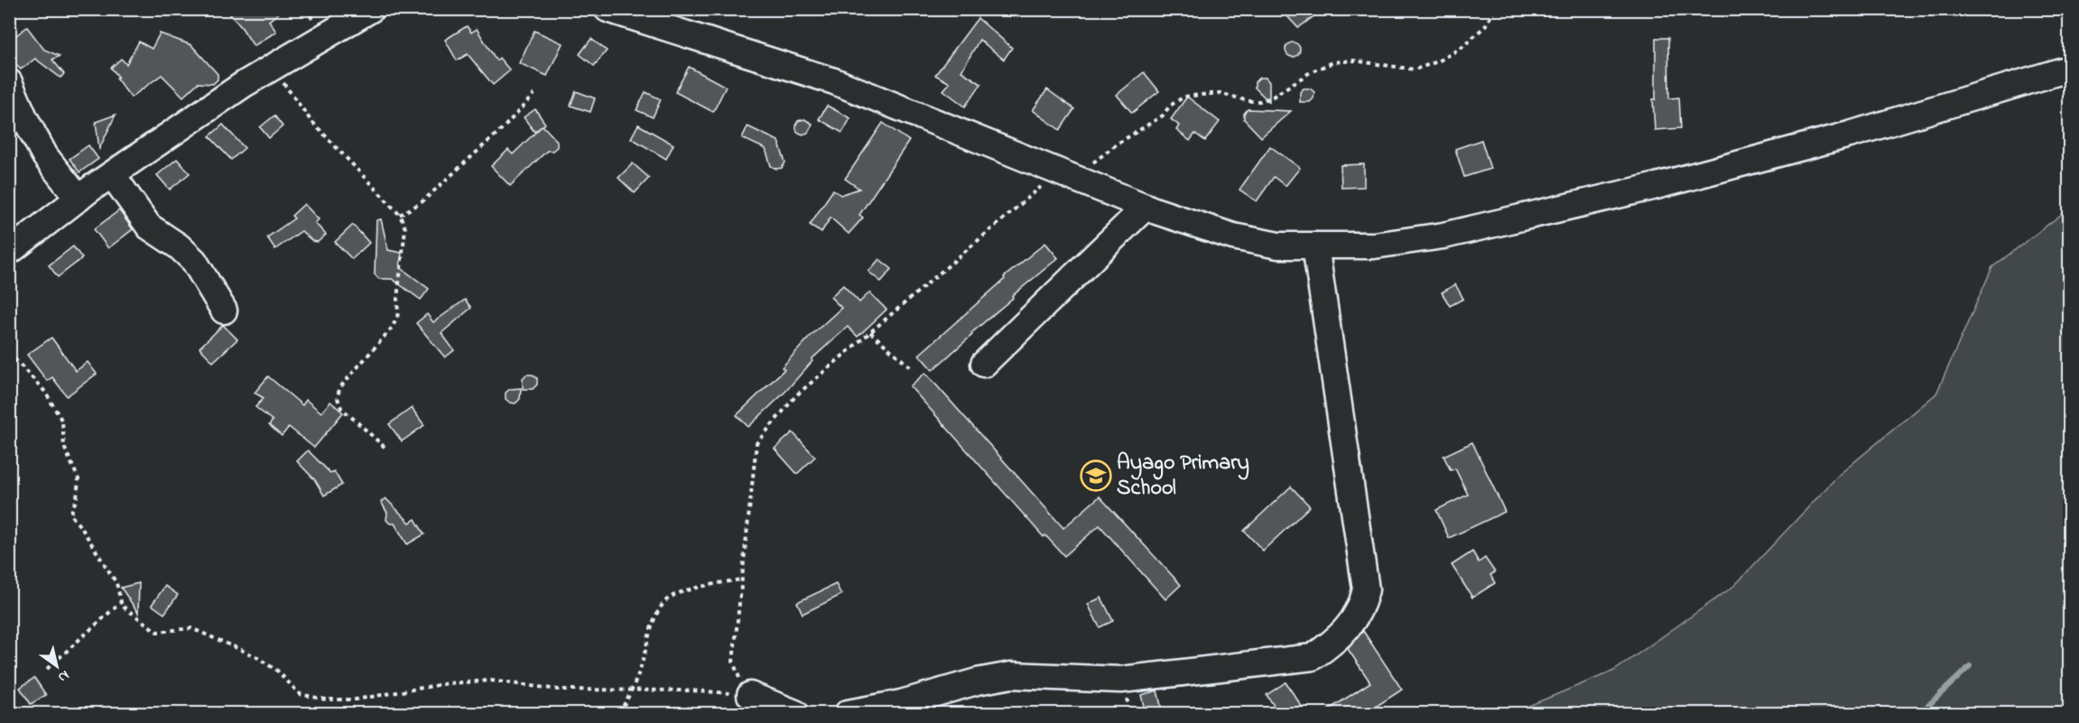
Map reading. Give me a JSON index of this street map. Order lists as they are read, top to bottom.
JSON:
{
  "places": {
    "school or university": ["Ayago Primary School"]
  },
  "north": "bottom right"
}
